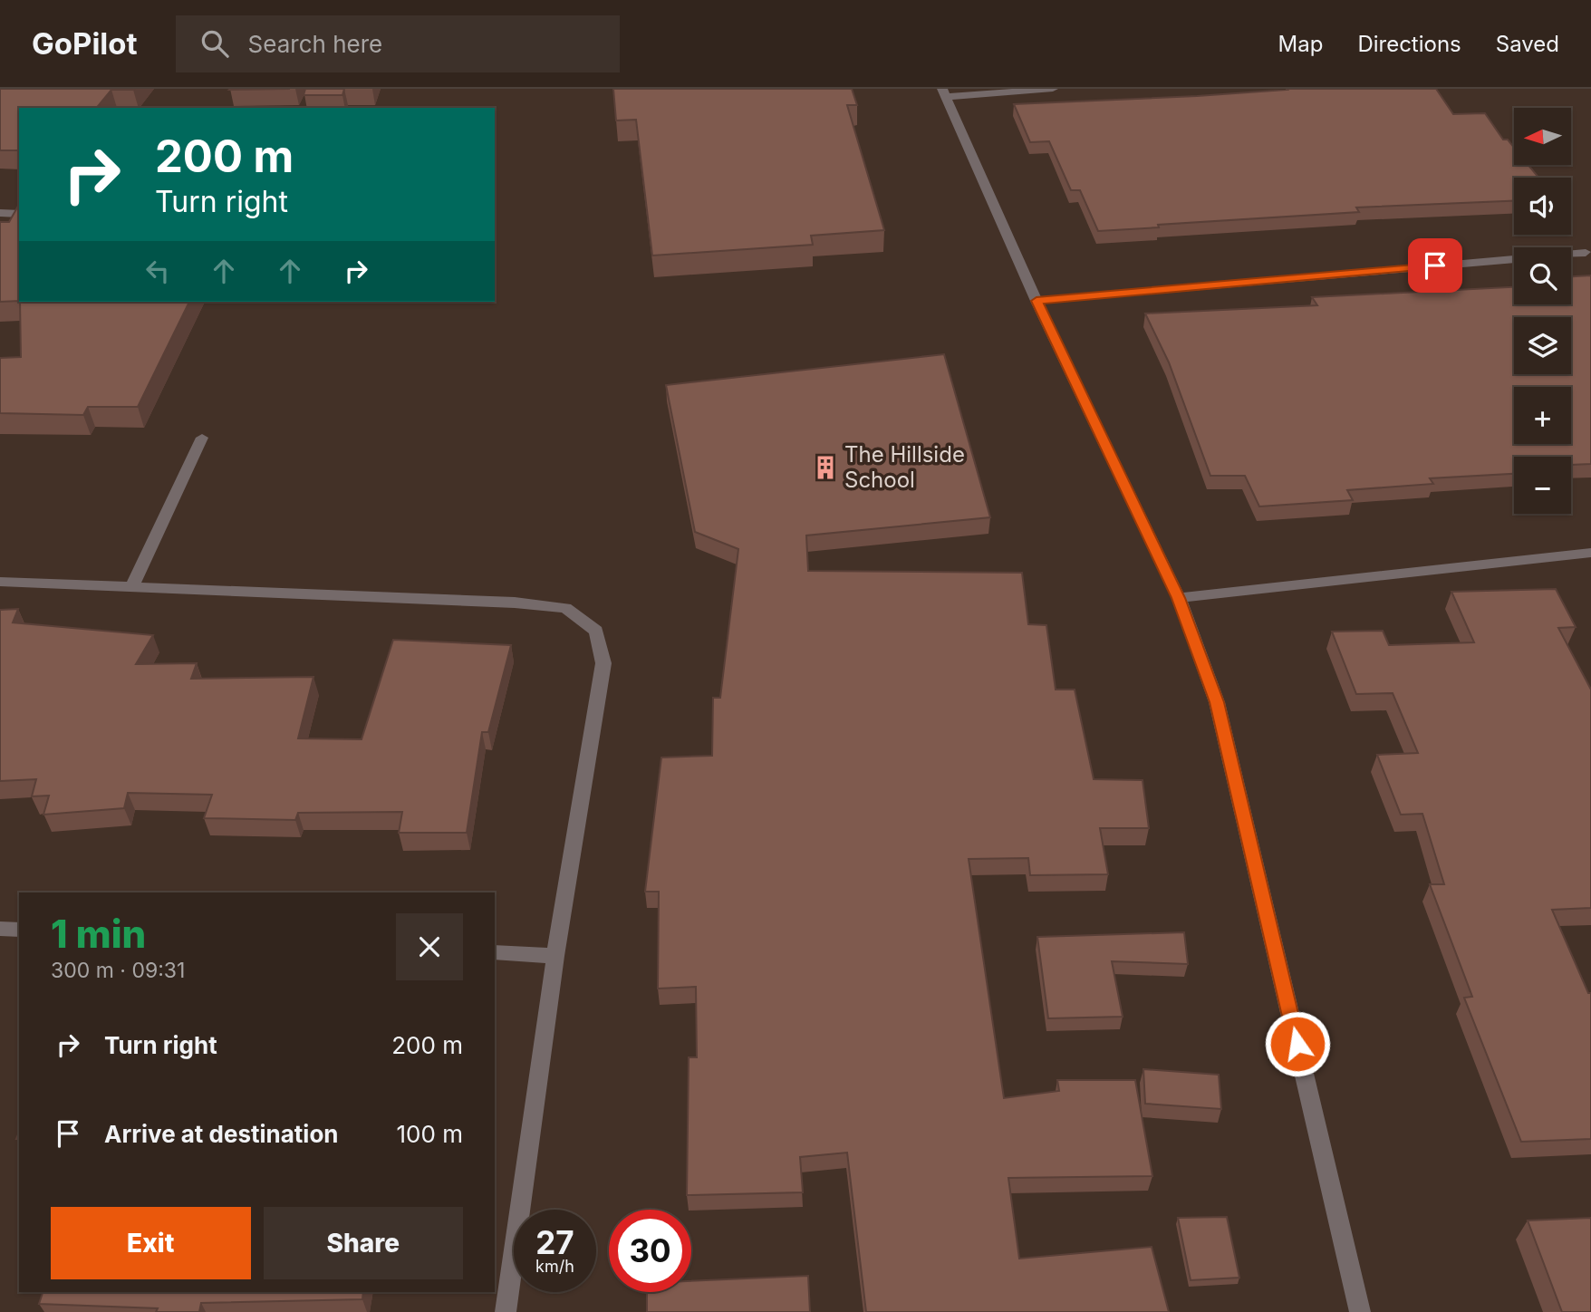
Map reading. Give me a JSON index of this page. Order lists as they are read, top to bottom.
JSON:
{
  "places": {
    "building": ["The Hillside School"]
  },
  "north": "left",
  "page": {
    "header": "GoPilot",
    "search": "Search here",
    "nav": ["Map", "Directions", "Saved"],
    "map_buttons": ["+", "−"],
    "turn": ["200 m", "Turn right"],
    "heading": ["1 min", "300 m · 09:31"],
    "list": [
      {
        "name": "Turn right",
        "value": "200 m"
      },
      {
        "name": "Arrive at destination",
        "value": "100 m"
      }
    ],
    "buttons": ["Exit", "Share"],
    "speed": "27 km/h",
    "limit": "30"
  }
}
